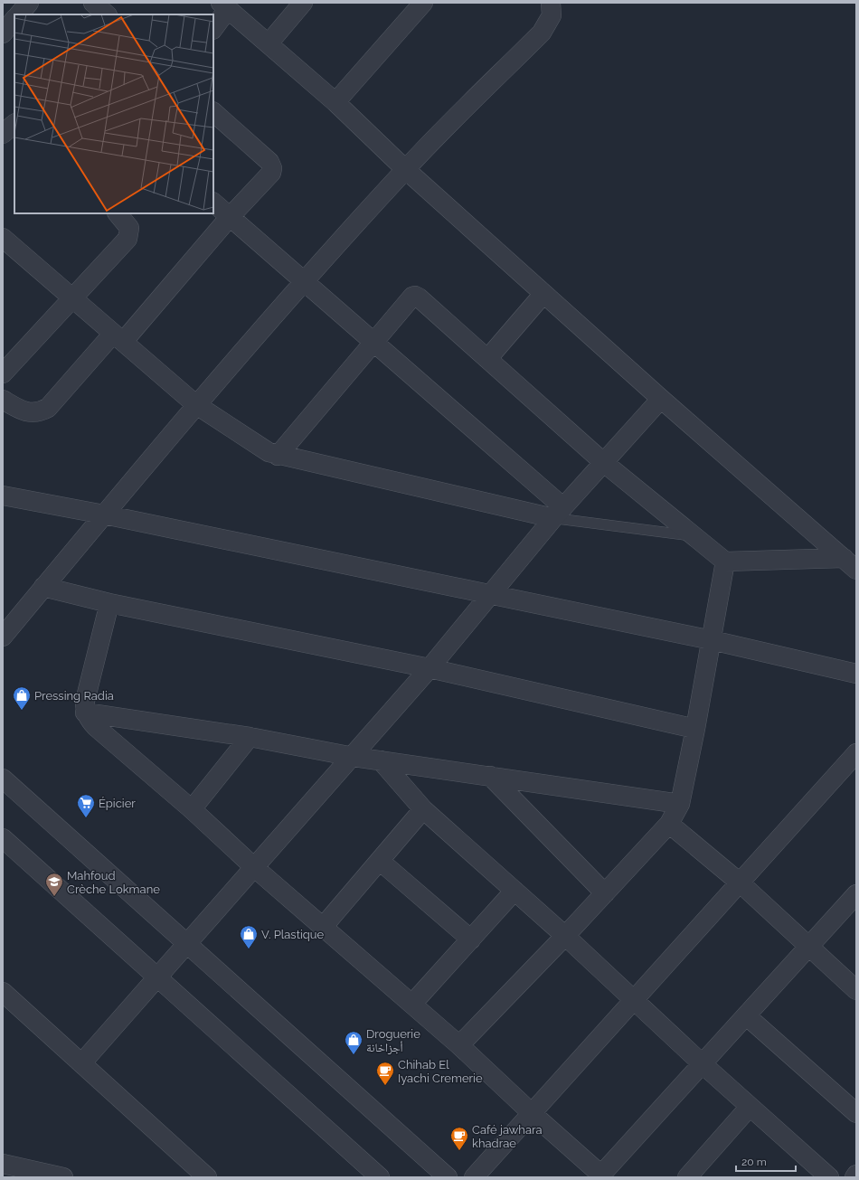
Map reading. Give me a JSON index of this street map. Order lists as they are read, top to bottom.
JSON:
{
  "places": {
    "shop": ["Pressing Radia", "V. Plastique", "Droguerie أجزاخانة"],
    "supermarket": ["Épicier"],
    "school or university": ["Mahfoud Crèche Lokmane"],
    "cafe": ["Chihab El Iyachi Cremerie", "Café jawhara khadrae"]
  },
  "scale_bar": "20 m"
}
